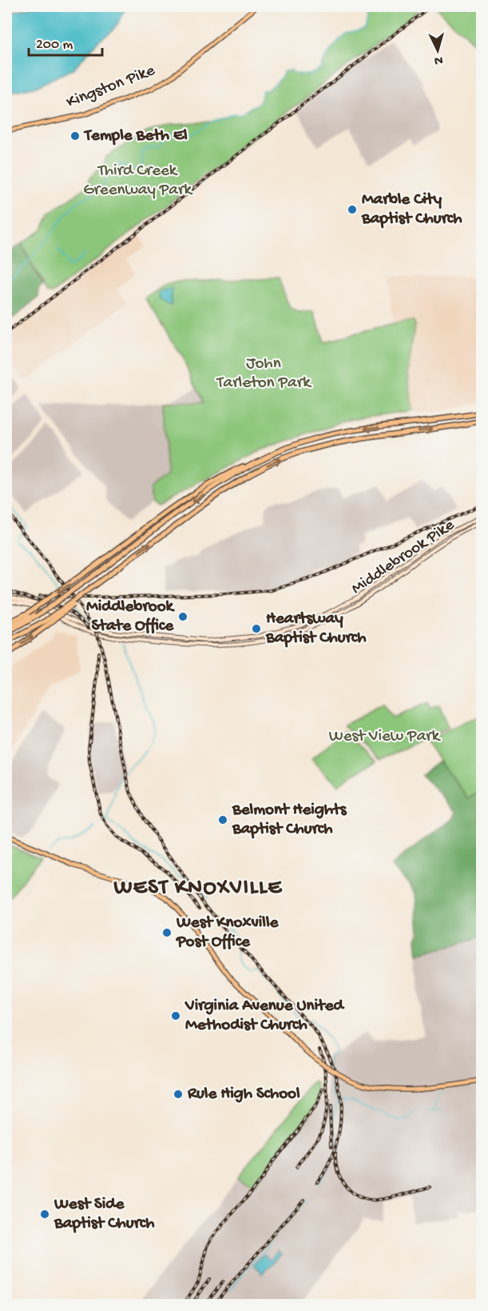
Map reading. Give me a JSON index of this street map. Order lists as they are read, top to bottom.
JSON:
{
  "streets": {
    "main road": ["Kingston Pike", "Middlebrook Pike"]
  },
  "districts": ["WEST KNOXVILLE"],
  "parks": ["Third Creek Greenway Park", "John Tarleton Park", "West View Park"],
  "places": [
    "Temple Beth El",
    "Marble City Baptist Church",
    "Middlebrook State Office",
    "Heartsway Baptist Church",
    "Belmont Heights Baptist Church",
    "West Knoxville Post Office",
    "Virginia Avenue United Methodist Church",
    "Rule High School",
    "West Side Baptist Church"
  ],
  "scale_bar": "200 m",
  "north": "bottom"
}
